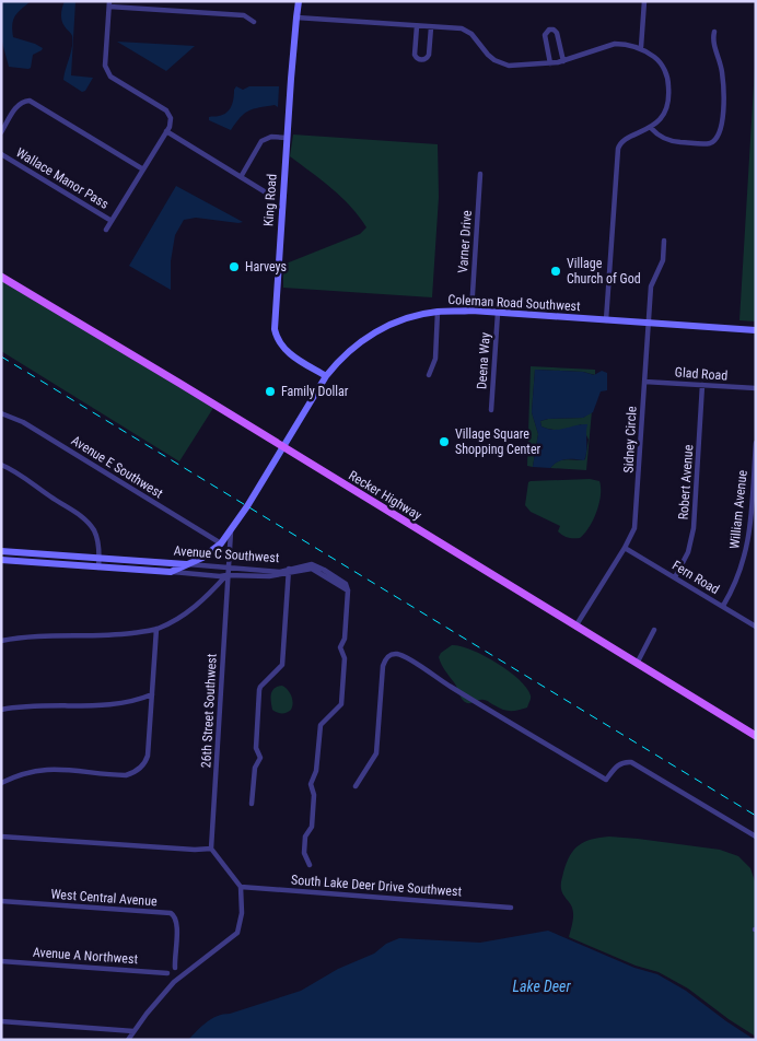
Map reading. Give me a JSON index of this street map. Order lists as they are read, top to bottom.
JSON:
{
  "streets": {
    "main road": ["Recker Highway"],
    "street": [
      "Wallace Manor Pass",
      "King Road",
      "Varner Drive",
      "Coleman Road Southwest",
      "Deena Way",
      "Glad Road",
      "Sidney Circle",
      "Avenue E Southwest",
      "Robert Avenue",
      "William Avenue",
      "Avenue C Southwest",
      "Fern Road",
      "26th Street Southwest",
      "South Lake Deer Drive Southwest",
      "West Central Avenue",
      "Avenue A Northwest"
    ]
  },
  "crossings": [
    ["King Road", "Coleman Road Southwest"],
    ["Varner Drive", "Coleman Road Southwest"],
    ["Coleman Road Southwest", "Deena Way"],
    ["Coleman Road Southwest", "Sidney Circle"],
    ["Coleman Road Southwest", "Avenue E Southwest"],
    ["Coleman Road Southwest", "Recker Highway"],
    ["Coleman Road Southwest", "Avenue C Southwest"],
    ["Glad Road", "Sidney Circle"],
    ["Glad Road", "Robert Avenue"],
    ["Sidney Circle", "Recker Highway"],
    ["Sidney Circle", "Fern Road"],
    ["Robert Avenue", "Fern Road"],
    ["William Avenue", "Fern Road"],
    ["Avenue C Southwest", "26th Street Southwest"]
  ],
  "water": ["Lake Deer"],
  "places": [
    "Harveys",
    "Village Church of God",
    "Family Dollar",
    "Village Square Shopping Center"
  ]
}
